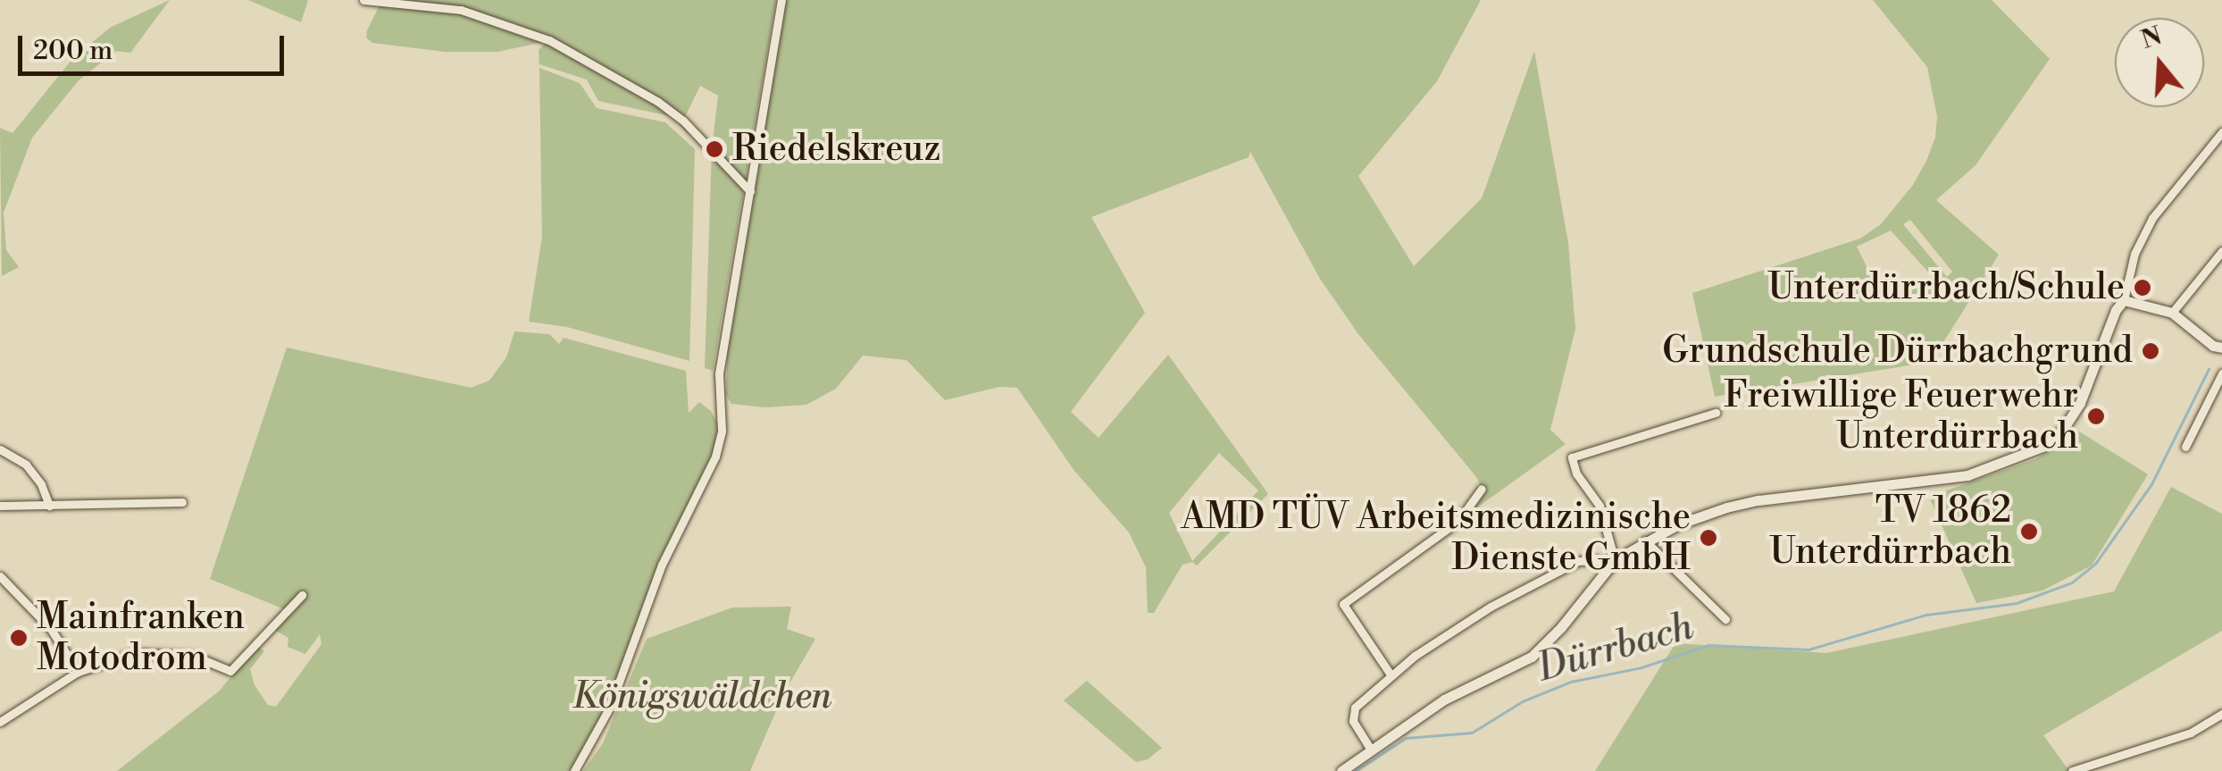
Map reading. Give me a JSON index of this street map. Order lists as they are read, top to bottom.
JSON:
{
  "water": ["Dürrbach"],
  "parks": ["Königswäldchen"],
  "places": [
    "Riedelskreuz",
    "Unterdürrbach/Schule",
    "Grundschule Dürrbachgrund",
    "Freiwillige Feuerwehr Unterdürrbach",
    "TV 1862 Unterdürrbach",
    "AMD TÜV Arbeitsmedizinische Dienste GmbH",
    "Mainfranken Motodrom"
  ],
  "scale_bar": "200 m",
  "north": "top"
}
